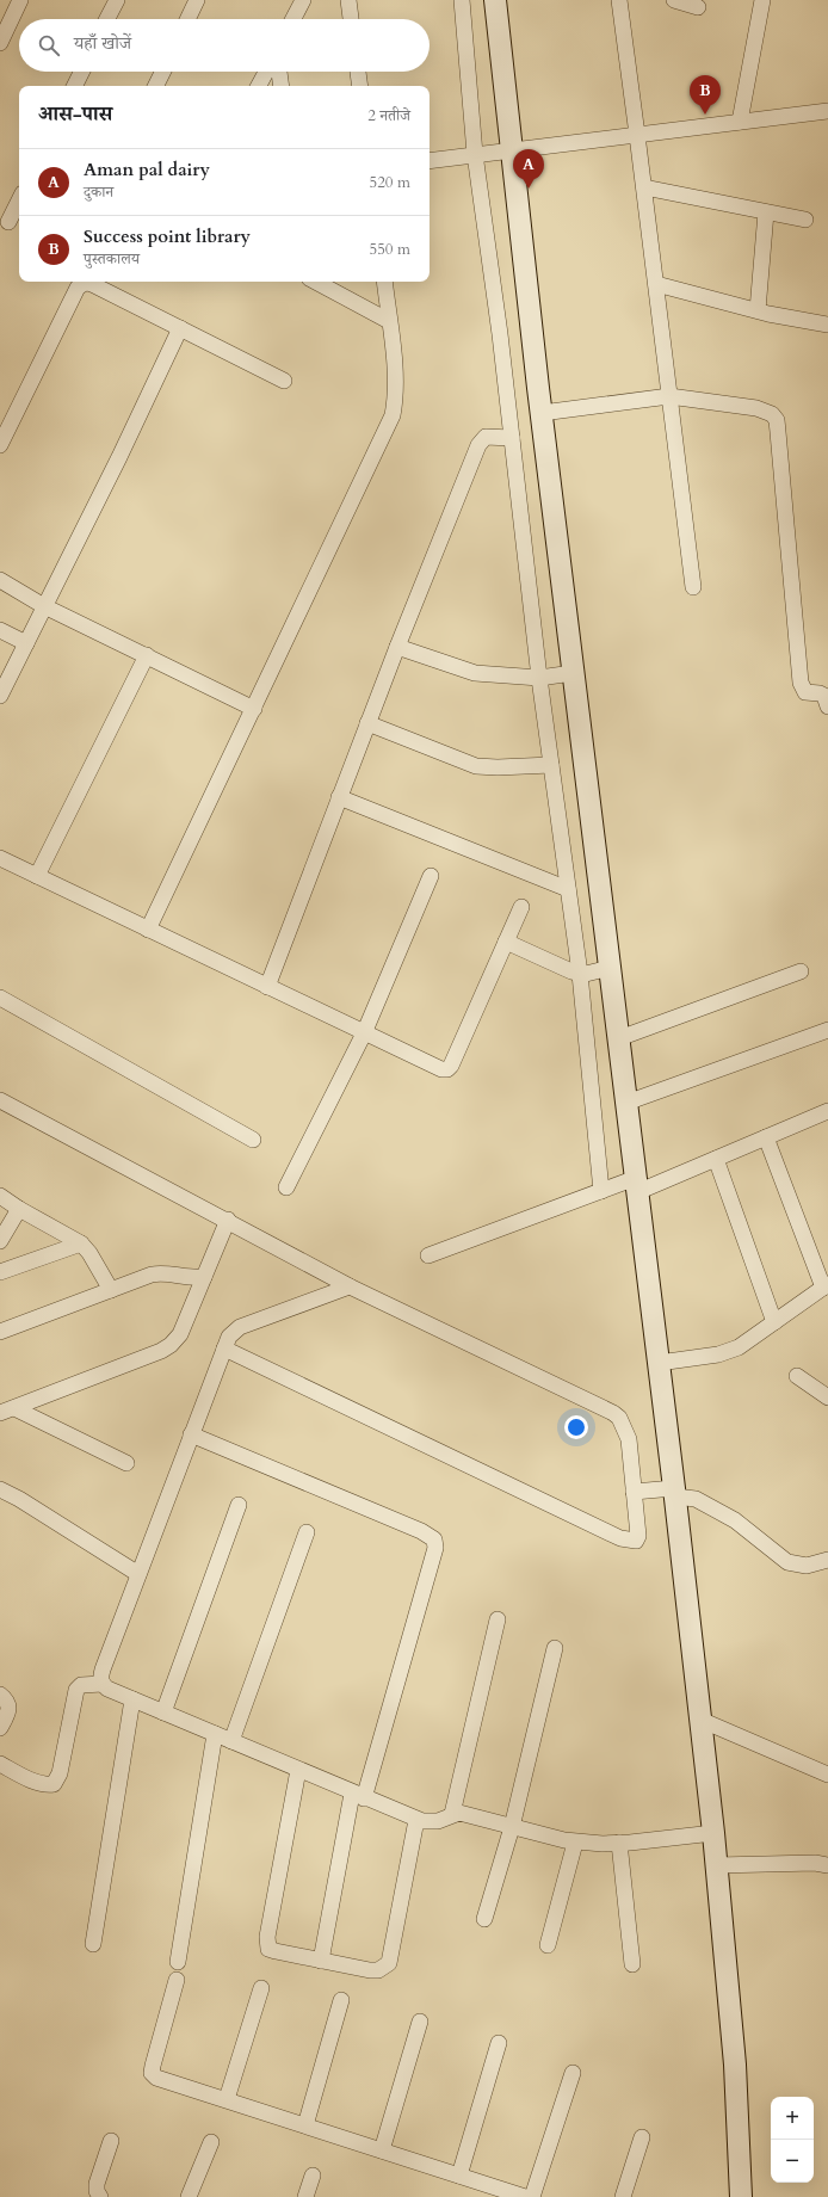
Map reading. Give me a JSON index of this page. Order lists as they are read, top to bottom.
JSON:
{
  "page": {
    "search": "यहाँ खोजें",
    "pins": ["B", "A"],
    "heading": ["आस-पास", "2 नतीजे"],
    "list": [
      {
        "mark": "A",
        "name": "Aman pal dairy",
        "note": "दुकान",
        "value": "520 m"
      },
      {
        "mark": "B",
        "name": "Success point library",
        "note": "पुस्तकालय",
        "value": "550 m"
      }
    ],
    "map_buttons": ["+", "−"]
  }
}
